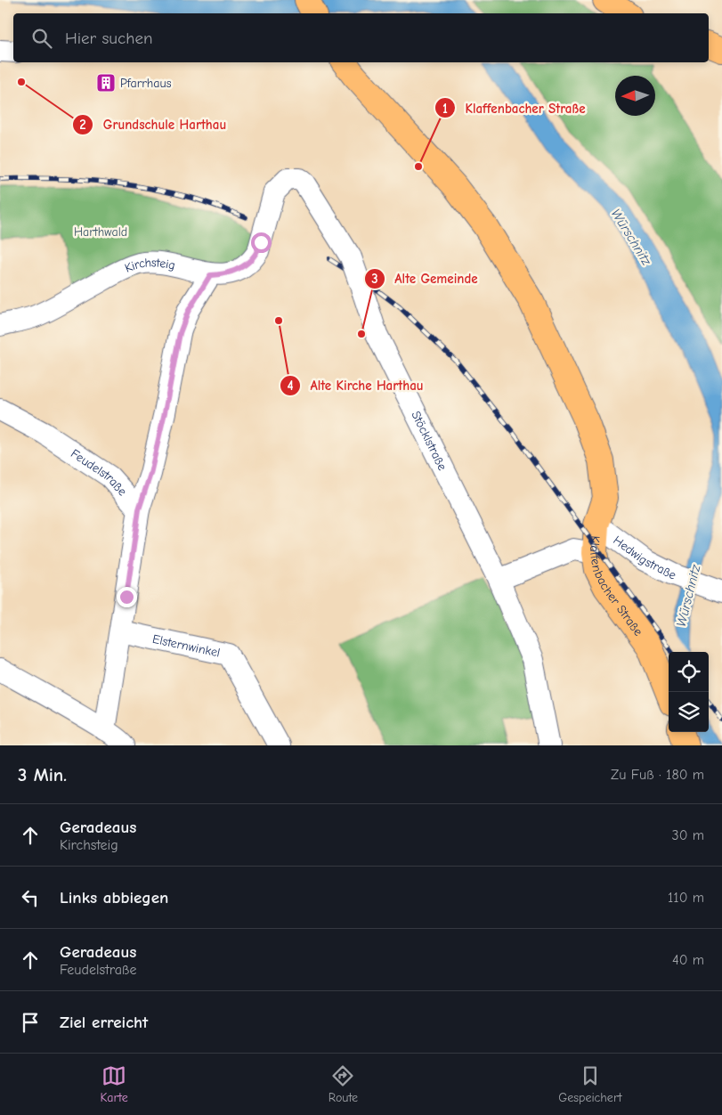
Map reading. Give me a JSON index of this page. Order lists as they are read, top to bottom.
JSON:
{
  "streets": {
    "main road": ["Klaffenbacher Straße"],
    "street": [
      "Kirchsteig",
      "Stöcklstraße",
      "Feudelstraße",
      "Hedwigstraße",
      "Elsternwinkel"
    ]
  },
  "crossings": [
    ["Kirchsteig", "Stöcklstraße"],
    ["Hedwigstraße", "Klaffenbacher Straße"]
  ],
  "water": ["Würschnitz"],
  "parks": ["Harthwald"],
  "places": {
    "other": [
      "Grundschule Harthau",
      "Klaffenbacher Straße",
      "Alte Kirche Harthau",
      "Alte Gemeinde"
    ],
    "building": ["Pfarrhaus"]
  },
  "north": "left",
  "page": {
    "search": "Hier suchen",
    "heading": ["3 Min.", "Zu Fuß · 180 m"],
    "list": [
      ["Geradeaus", "Kirchsteig", "30 m"],
      ["Links abbiegen", "110 m"],
      ["Geradeaus", "Feudelstraße", "40 m"],
      "Ziel erreicht"
    ],
    "nav": ["Karte", "Route", "Gespeichert"]
  }
}
